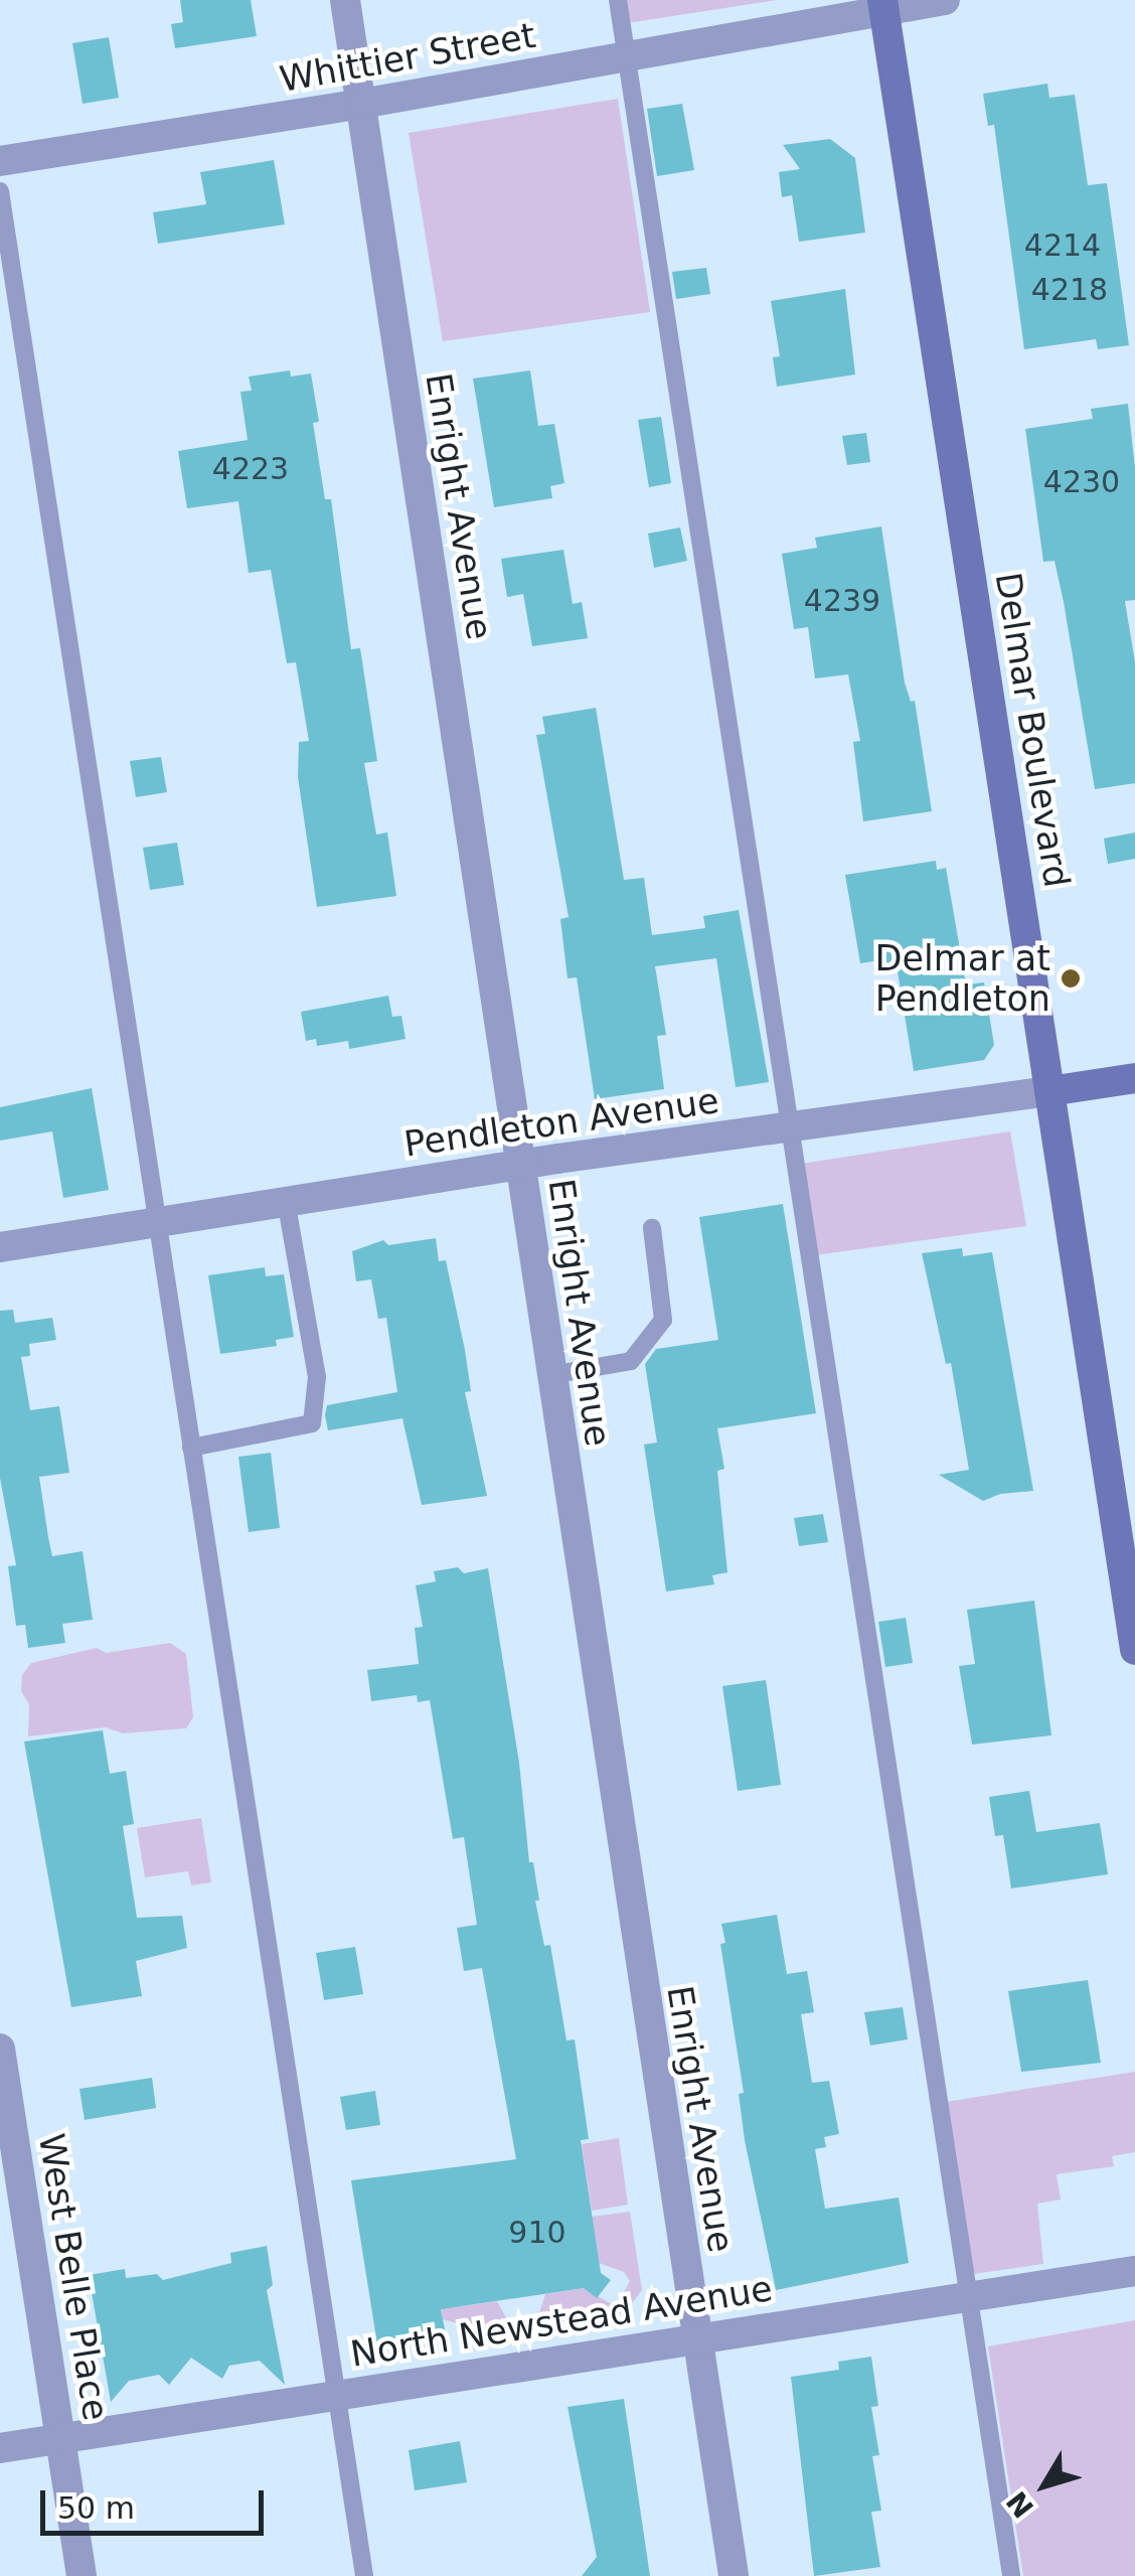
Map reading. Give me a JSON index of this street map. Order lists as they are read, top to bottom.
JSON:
{
  "streets": {
    "main road": ["Delmar Boulevard", "Pendleton Avenue"],
    "street": [
      "Whittier Street",
      "Enright Avenue",
      "West Belle Place",
      "North Newstead Avenue"
    ]
  },
  "crossings": [
    ["Whittier Street", "Enright Avenue"],
    ["Whittier Street", "Delmar Boulevard"],
    ["Enright Avenue", "Pendleton Avenue"],
    ["Enright Avenue", "North Newstead Avenue"],
    ["Delmar Boulevard", "Pendleton Avenue"],
    ["West Belle Place", "North Newstead Avenue"]
  ],
  "places": ["Delmar at Pendleton"],
  "house_numbers": [
    "4214",
    "4218",
    "4223",
    "4230",
    "4239",
    "910"
  ],
  "scale_bar": "50 m",
  "north": "bottom left"
}
